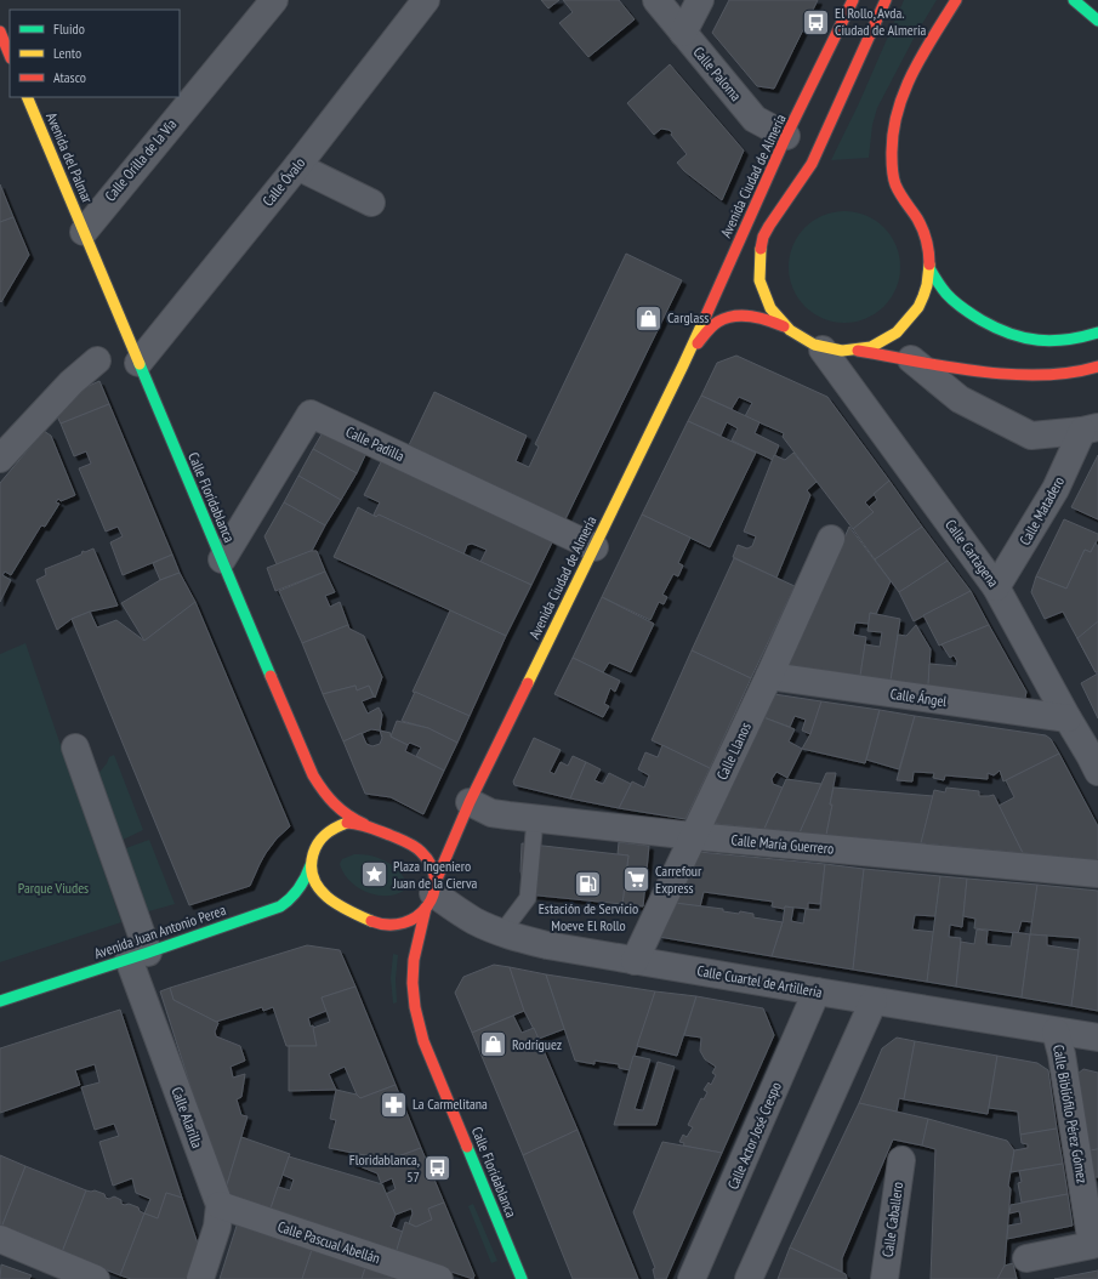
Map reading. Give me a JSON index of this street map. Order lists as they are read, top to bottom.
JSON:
{
  "streets": {
    "main road": [
      "Avenida del Palmar",
      "Avenida Ciudad de Almería",
      "Calle Floridablanca",
      "Avenida Juan Antonio Perea"
    ],
    "street": [
      "Calle Paloma",
      "Calle Orilla de la Vía",
      "Calle Óvalo",
      "Calle Padilla",
      "Calle Matadero",
      "Calle Cartagena",
      "Calle Ángel",
      "Calle Llanos",
      "Calle María Guerrero",
      "Calle Cuartel de Artillería",
      "Calle Bibliófilo Pérez Gómez",
      "Calle Alarilla",
      "Calle Actor José Crespo",
      "Calle Caballero",
      "Calle Pascual Abellán"
    ]
  },
  "crossings": [
    ["Calle Paloma", "Avenida Ciudad de Almería"],
    ["Avenida del Palmar", "Calle Orilla de la Vía"],
    ["Avenida del Palmar", "Calle Floridablanca"],
    ["Calle Orilla de la Vía", "Calle Floridablanca"],
    ["Avenida Ciudad de Almería", "Calle Padilla"],
    ["Avenida Ciudad de Almería", "Calle Floridablanca"],
    ["Avenida Ciudad de Almería", "Calle Cartagena"],
    ["Avenida Ciudad de Almería", "Calle María Guerrero"],
    ["Avenida Ciudad de Almería", "Avenida Juan Antonio Perea"],
    ["Avenida Ciudad de Almería", "Calle Cuartel de Artillería"],
    ["Calle Óvalo", "Calle Floridablanca"],
    ["Calle Padilla", "Calle Floridablanca"],
    ["Calle Floridablanca", "Avenida Juan Antonio Perea"],
    ["Calle Floridablanca", "Calle Cuartel de Artillería"],
    ["Calle Matadero", "Calle Cartagena"],
    ["Calle Cartagena", "Calle Ángel"],
    ["Calle Ángel", "Calle Llanos"],
    ["Calle Llanos", "Calle María Guerrero"],
    ["Calle Llanos", "Calle Cuartel de Artillería"],
    ["Avenida Juan Antonio Perea", "Calle Cuartel de Artillería"],
    ["Avenida Juan Antonio Perea", "Calle Alarilla"],
    ["Calle Cuartel de Artillería", "Calle Bibliófilo Pérez Gómez"],
    ["Calle Cuartel de Artillería", "Calle Actor José Crespo"],
    ["Calle Alarilla", "Calle Pascual Abellán"]
  ],
  "parks": ["Parque Viudes"],
  "places": {
    "bus stop": ["El Rollo, Avda. Ciudad de Almería", "Floridablanca, 57"],
    "shop": ["Carglass", "Rodríguez"],
    "place": ["Plaza Ingeniero Juan de la Cierva"],
    "supermarket": ["Carrefour Express"],
    "fuel station": ["Estación de Servicio Moeve El Rollo"],
    "pharmacy": ["La Carmelitana"]
  },
  "legend": ["Fluido", "Lento", "Atasco"]
}
